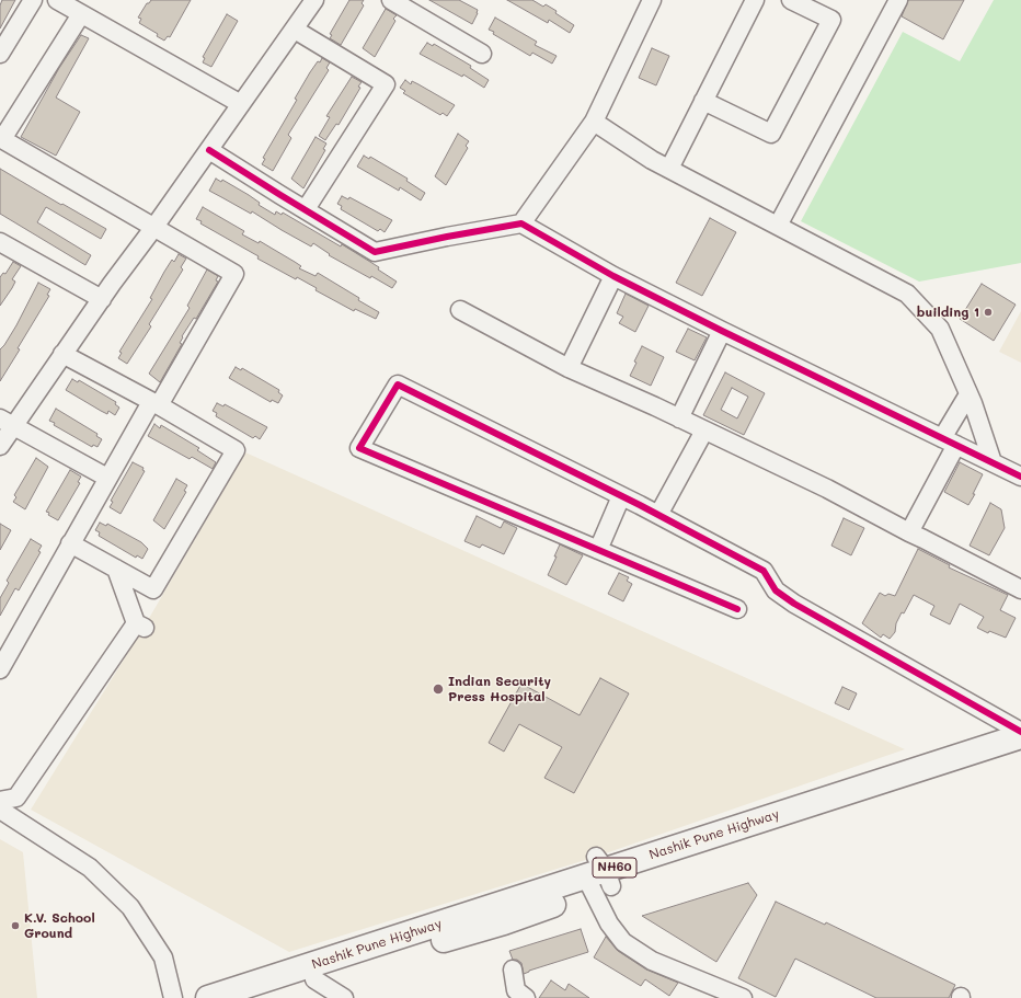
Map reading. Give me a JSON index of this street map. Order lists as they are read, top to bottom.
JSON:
{
  "streets": {
    "highway": ["Nashik Pune Highway", "NH60"]
  },
  "places": ["building 1", "Indian Security Press Hospital", "K.V. School Ground"]
}
